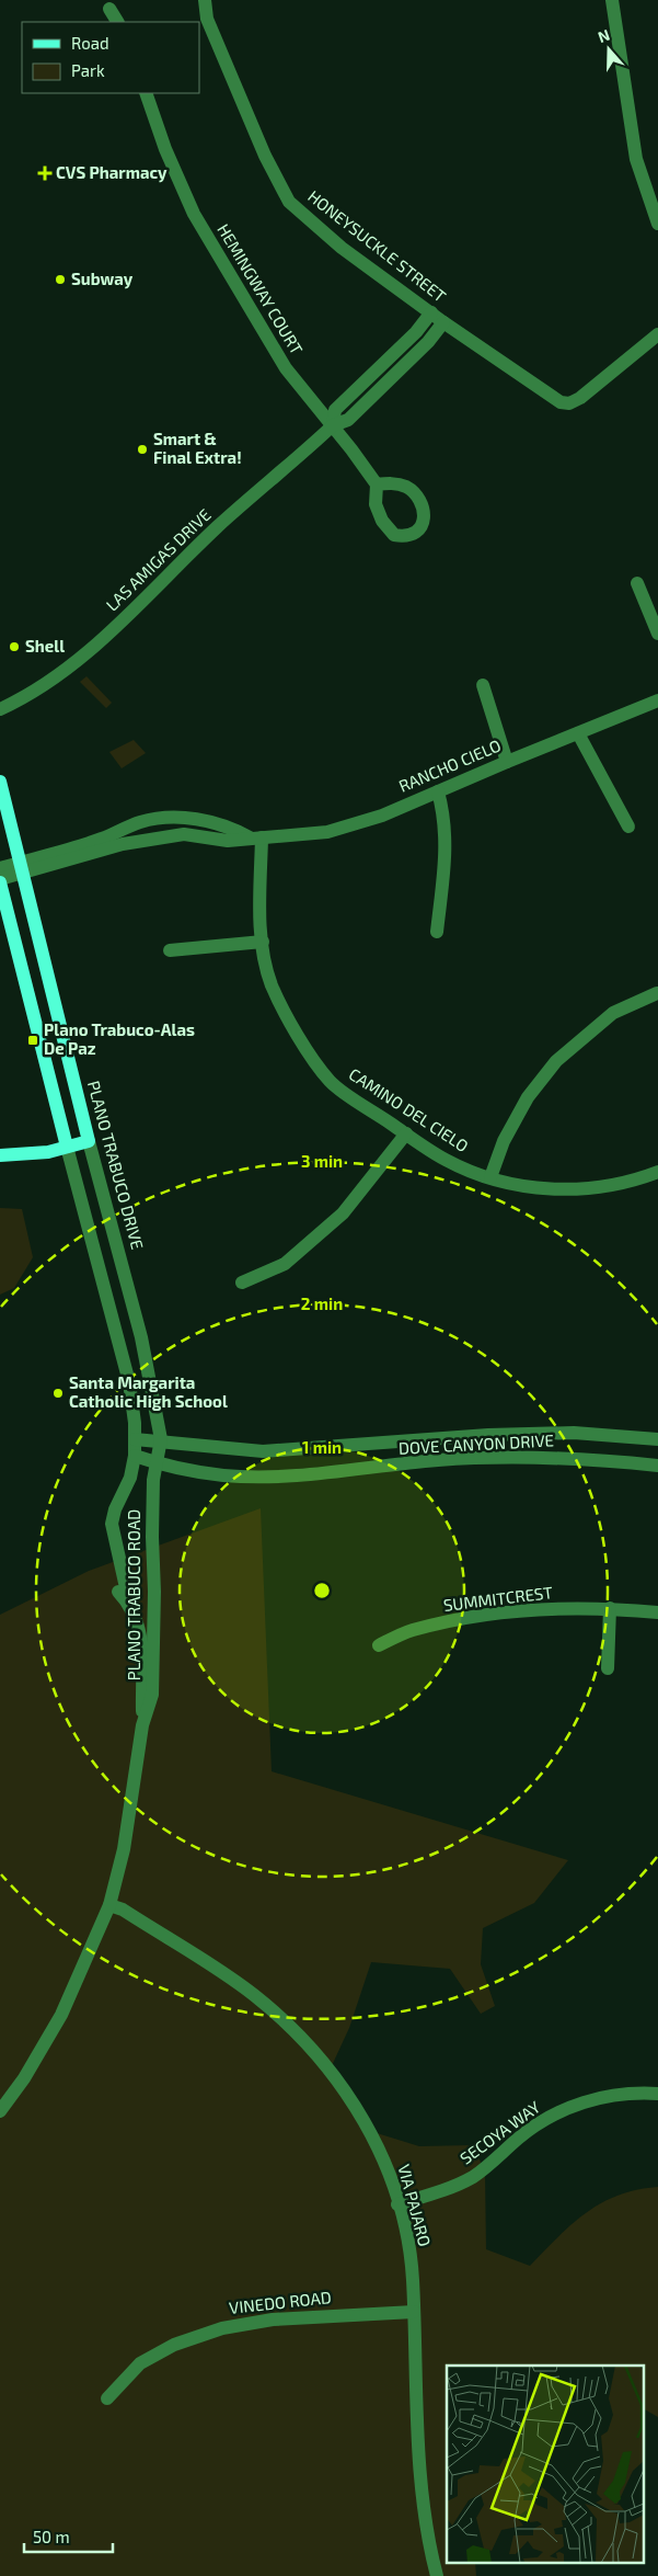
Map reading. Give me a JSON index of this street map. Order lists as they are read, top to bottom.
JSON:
{
  "streets": {
    "main road": ["PLANO TRABUCO DRIVE"],
    "street": [
      "HONEYSUCKLE STREET",
      "HEMINGWAY COURT",
      "LAS AMIGAS DRIVE",
      "RANCHO CIELO",
      "CAMINO DEL CIELO",
      "DOVE CANYON DRIVE",
      "PLANO TRABUCO ROAD",
      "SUMMITCREST",
      "SECOYA WAY",
      "VIA PAJARO",
      "VINEDO ROAD"
    ]
  },
  "crossings": [
    ["HONEYSUCKLE STREET", "LAS AMIGAS DRIVE"],
    ["HEMINGWAY COURT", "LAS AMIGAS DRIVE"],
    ["RANCHO CIELO", "CAMINO DEL CIELO"],
    ["RANCHO CIELO", "PLANO TRABUCO DRIVE"],
    ["PLANO TRABUCO DRIVE", "DOVE CANYON DRIVE"],
    ["PLANO TRABUCO DRIVE", "PLANO TRABUCO ROAD"],
    ["DOVE CANYON DRIVE", "PLANO TRABUCO ROAD"],
    ["PLANO TRABUCO ROAD", "VIA PAJARO"],
    ["SECOYA WAY", "VIA PAJARO"],
    ["VIA PAJARO", "VINEDO ROAD"]
  ],
  "places": {
    "health": ["CVS Pharmacy"],
    "other": [
      "Subway",
      "Smart & Final Extra!",
      "Shell",
      "Santa Margarita Catholic High School"
    ],
    "transit": ["Plano Trabuco-Alas De Paz"]
  },
  "legend": ["Road", "Park"],
  "scale_bar": "50 m",
  "north": "top",
  "rings": ["3 min", "2 min", "1 min"]
}
